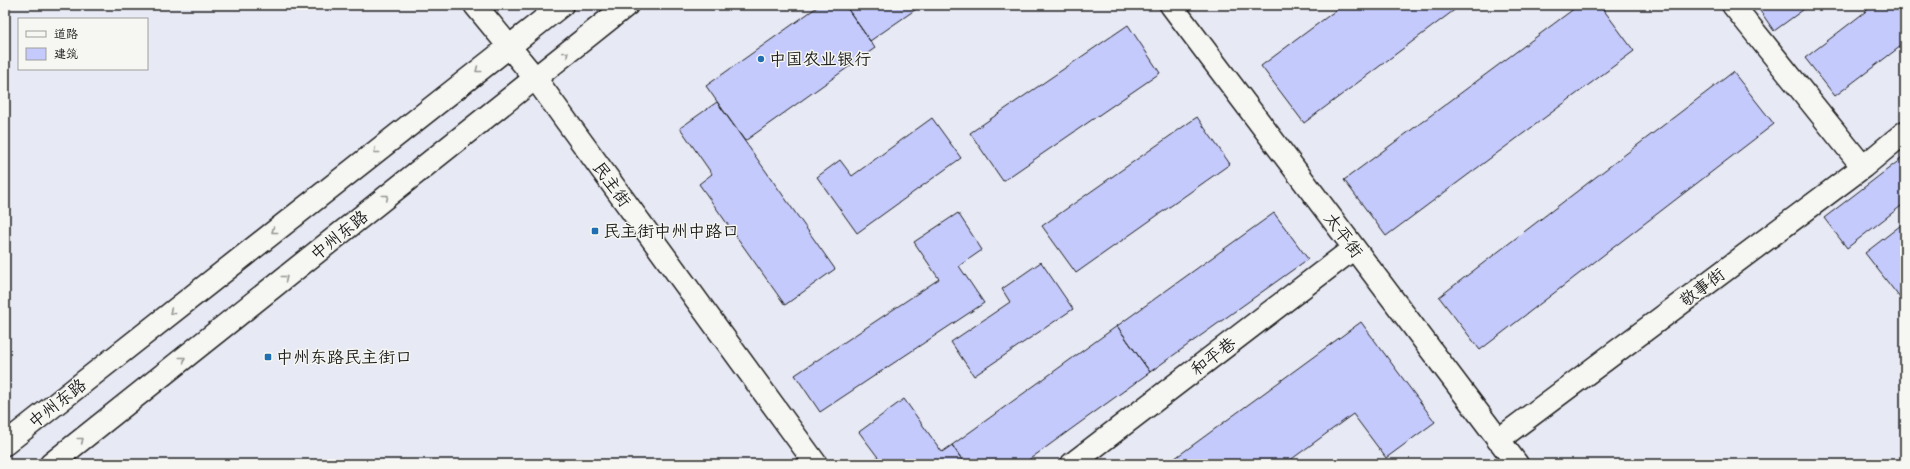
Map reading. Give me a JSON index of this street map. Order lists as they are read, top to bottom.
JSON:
{
  "streets": {
    "street": [
      "民主街",
      "中州东路",
      "太平街",
      "敬事街",
      "和平巷"
    ]
  },
  "crossings": [
    ["民主街", "中州东路"],
    ["太平街", "敬事街"],
    ["太平街", "和平巷"]
  ],
  "places": {
    "other": ["中国农业银行"],
    "transit": ["民主街中州中路口", "中州东路民主街口"]
  },
  "legend": ["道路", "建筑"]
}
